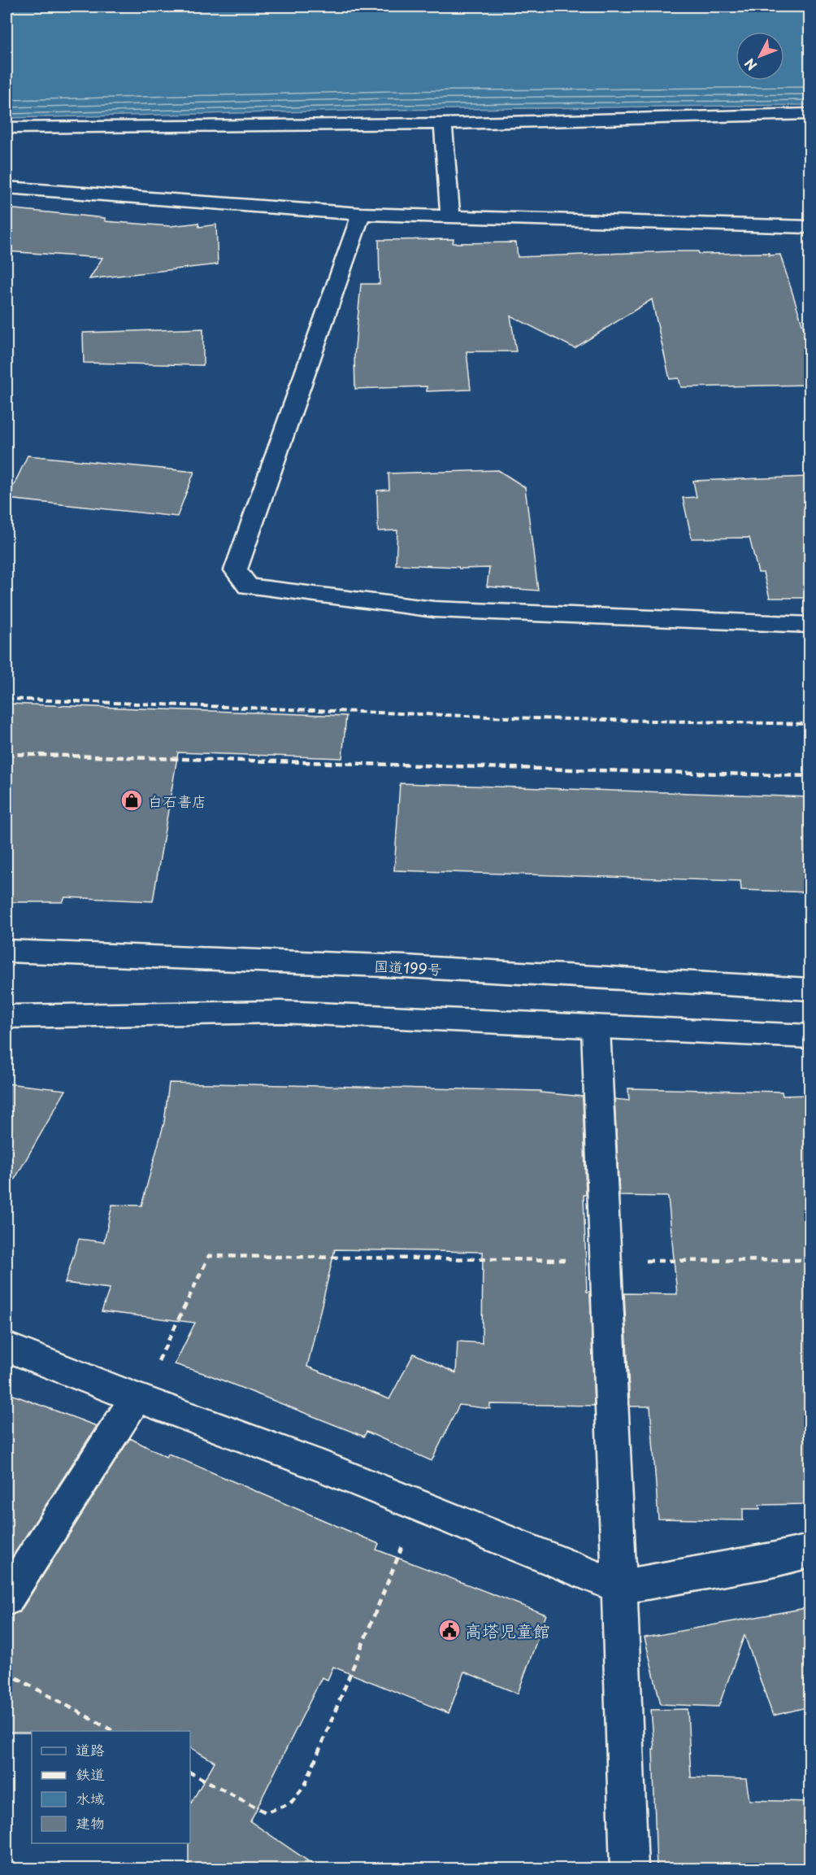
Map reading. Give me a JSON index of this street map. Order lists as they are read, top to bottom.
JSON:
{
  "streets": {
    "main road": ["国道199号"]
  },
  "places": {
    "shop": ["白石書店"],
    "public building": ["高塔児童館"]
  },
  "legend": [
    "道路",
    "鉄道",
    "水域",
    "建物"
  ],
  "north": "bottom left"
}
